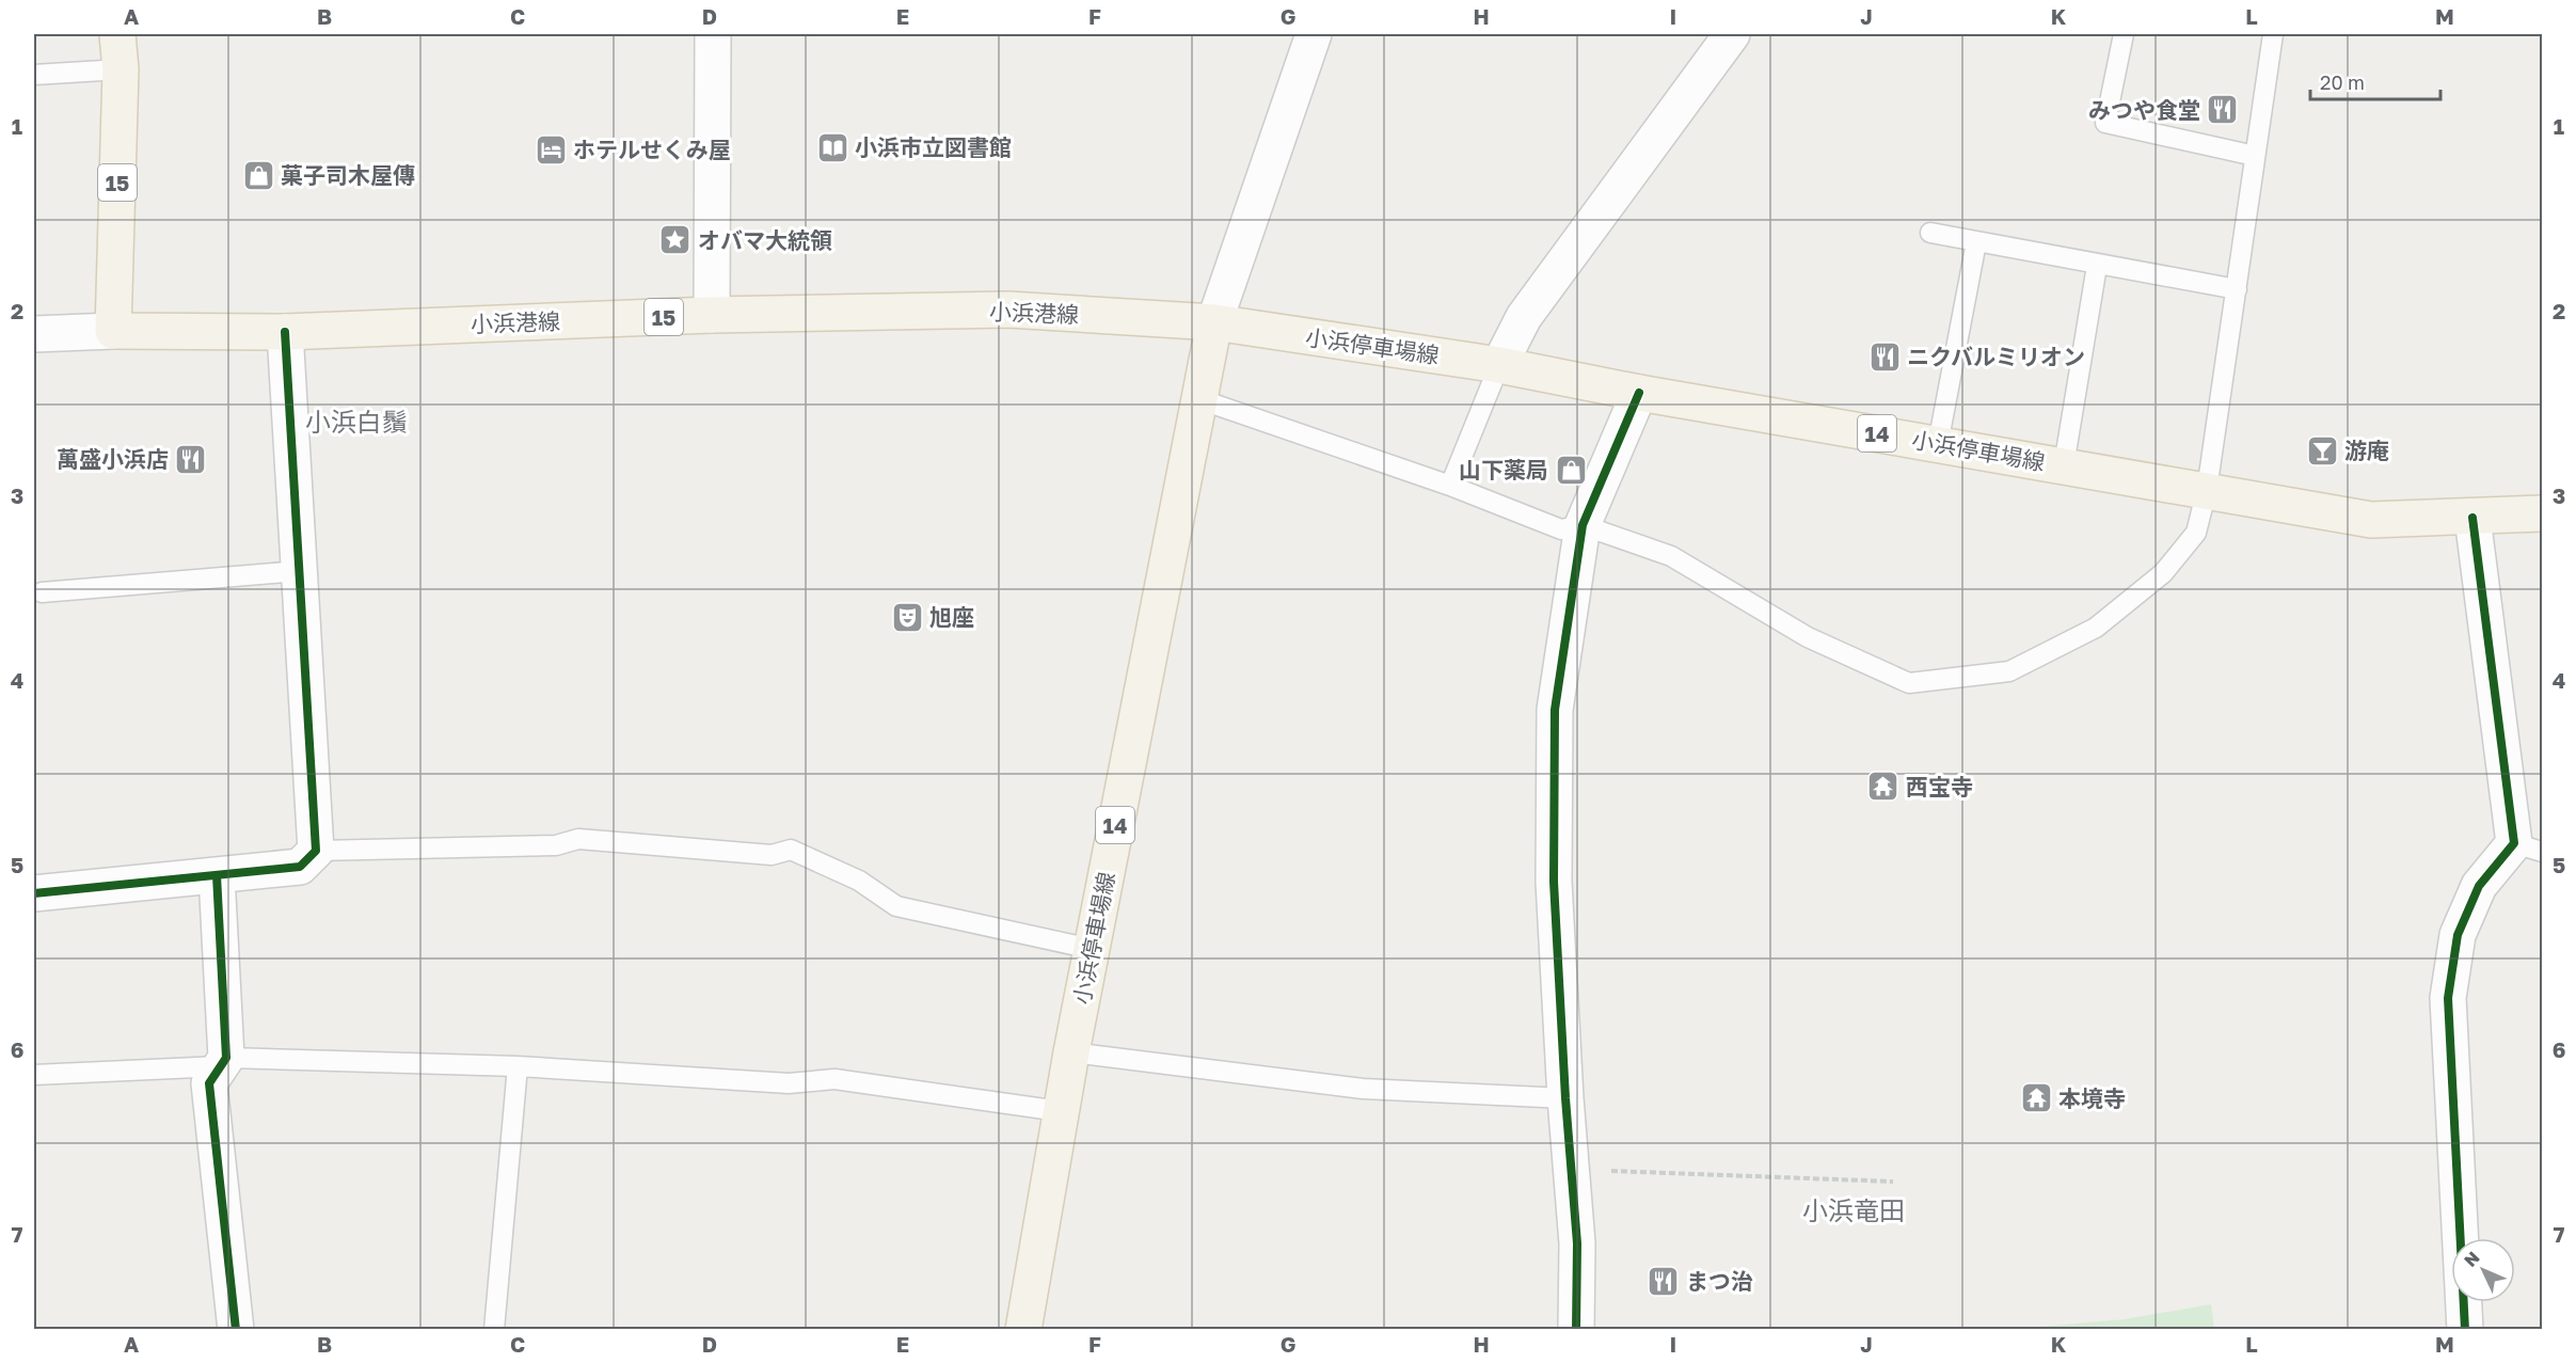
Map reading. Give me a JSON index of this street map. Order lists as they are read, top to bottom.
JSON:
{
  "streets": {
    "main road": [
      "15",
      "小浜港線",
      "小浜停車場線",
      "14"
    ]
  },
  "crossings": [
    ["15", "小浜港線"],
    ["小浜港線", "小浜停車場線"]
  ],
  "districts": ["小浜白鬚", "小浜竜田"],
  "places": {
    "restaurant": [
      "みつや食堂",
      "ニクバルミリオン",
      "萬盛小浜店",
      "まつ治"
    ],
    "library": ["小浜市立図書館"],
    "hotel": ["ホテルせくみ屋"],
    "shop": ["菓子司木屋傳", "山下薬局"],
    "place": ["オバマ大統領"],
    "bar": ["游庵"],
    "theatre": ["旭座"],
    "temple": ["西宝寺", "本境寺"]
  },
  "scale_bar": "20 m",
  "north": "top left",
  "grid": {
    "columns": [
      "A",
      "B",
      "C",
      "D",
      "E",
      "F",
      "G",
      "H",
      "I",
      "J",
      "K",
      "L",
      "M"
    ],
    "rows": [
      "1",
      "2",
      "3",
      "4",
      "5",
      "6",
      "7"
    ]
  }
}
